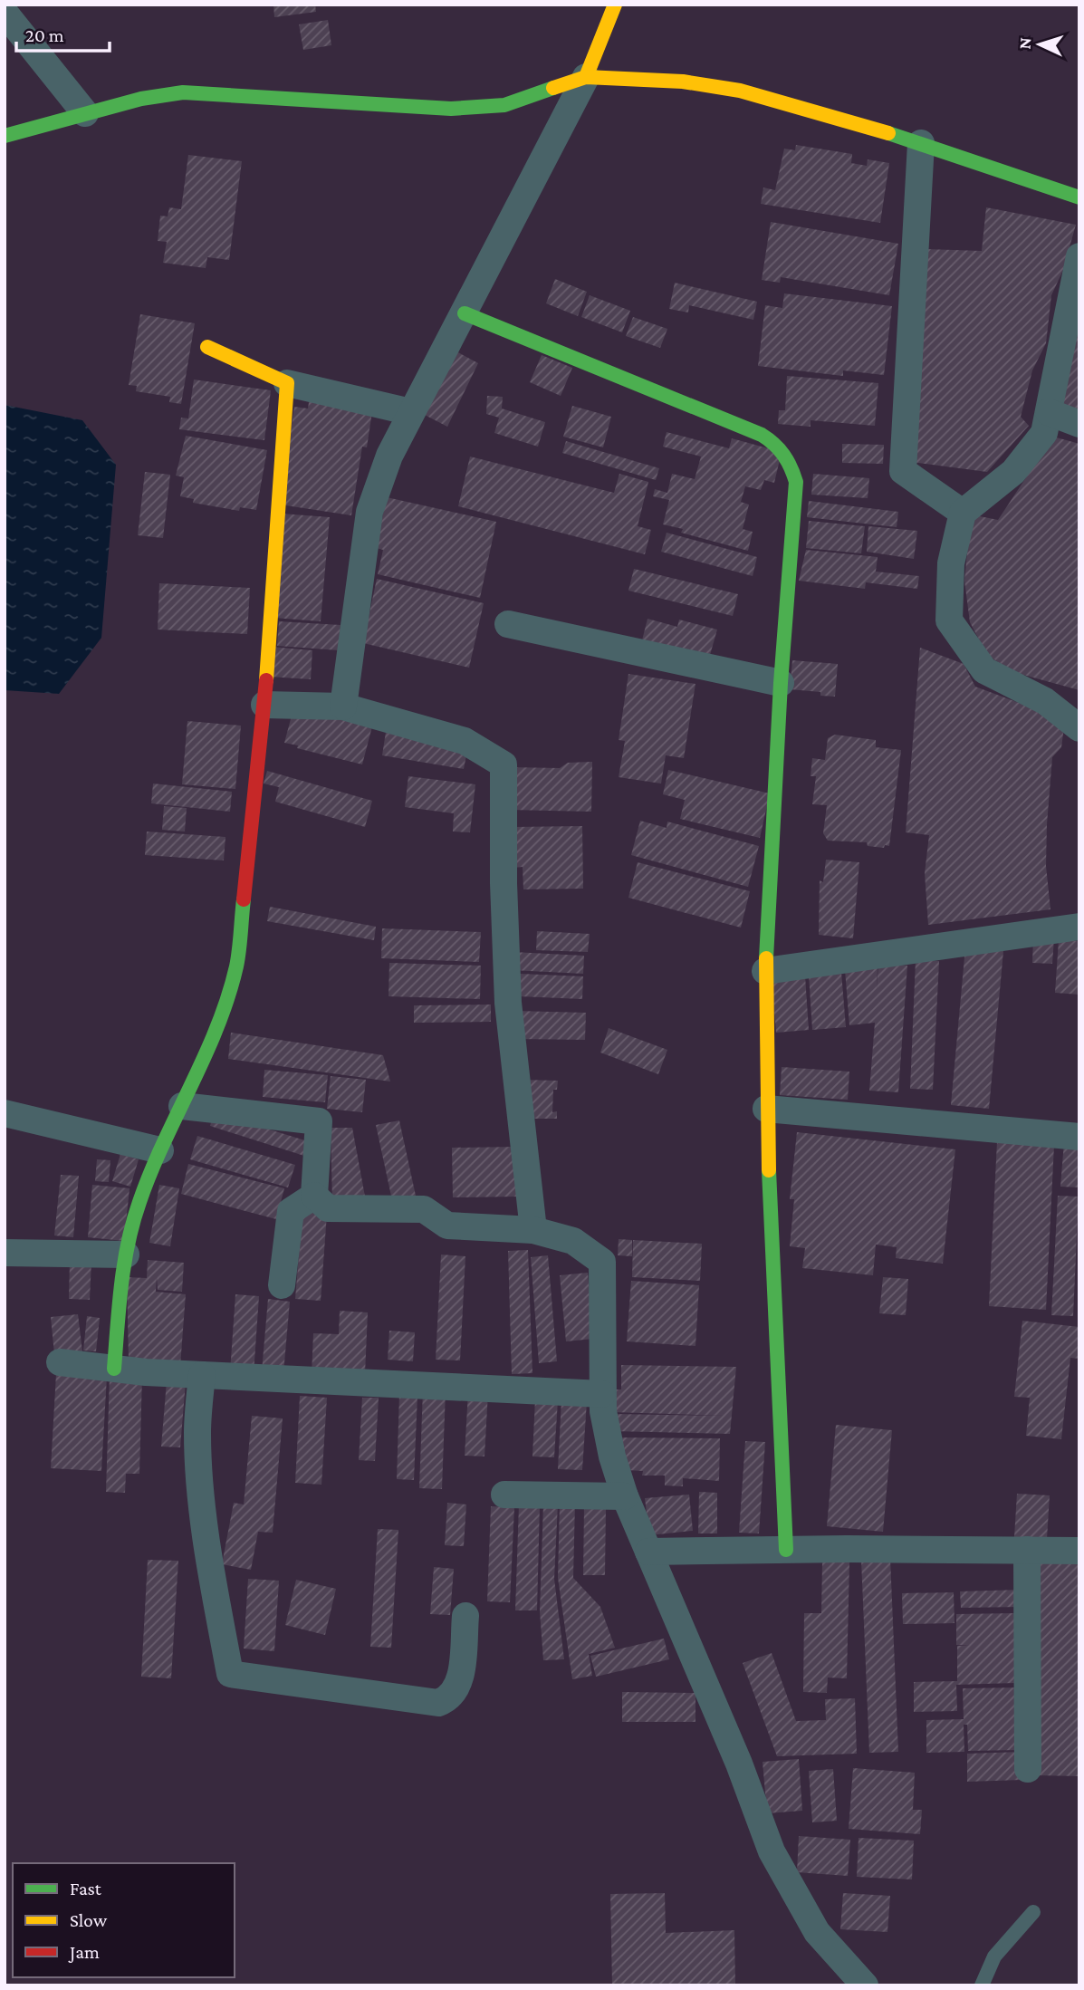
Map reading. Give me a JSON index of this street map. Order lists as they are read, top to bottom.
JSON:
{
  "legend": ["Fast", "Slow", "Jam"],
  "scale_bar": "20 m",
  "north": "left"
}
